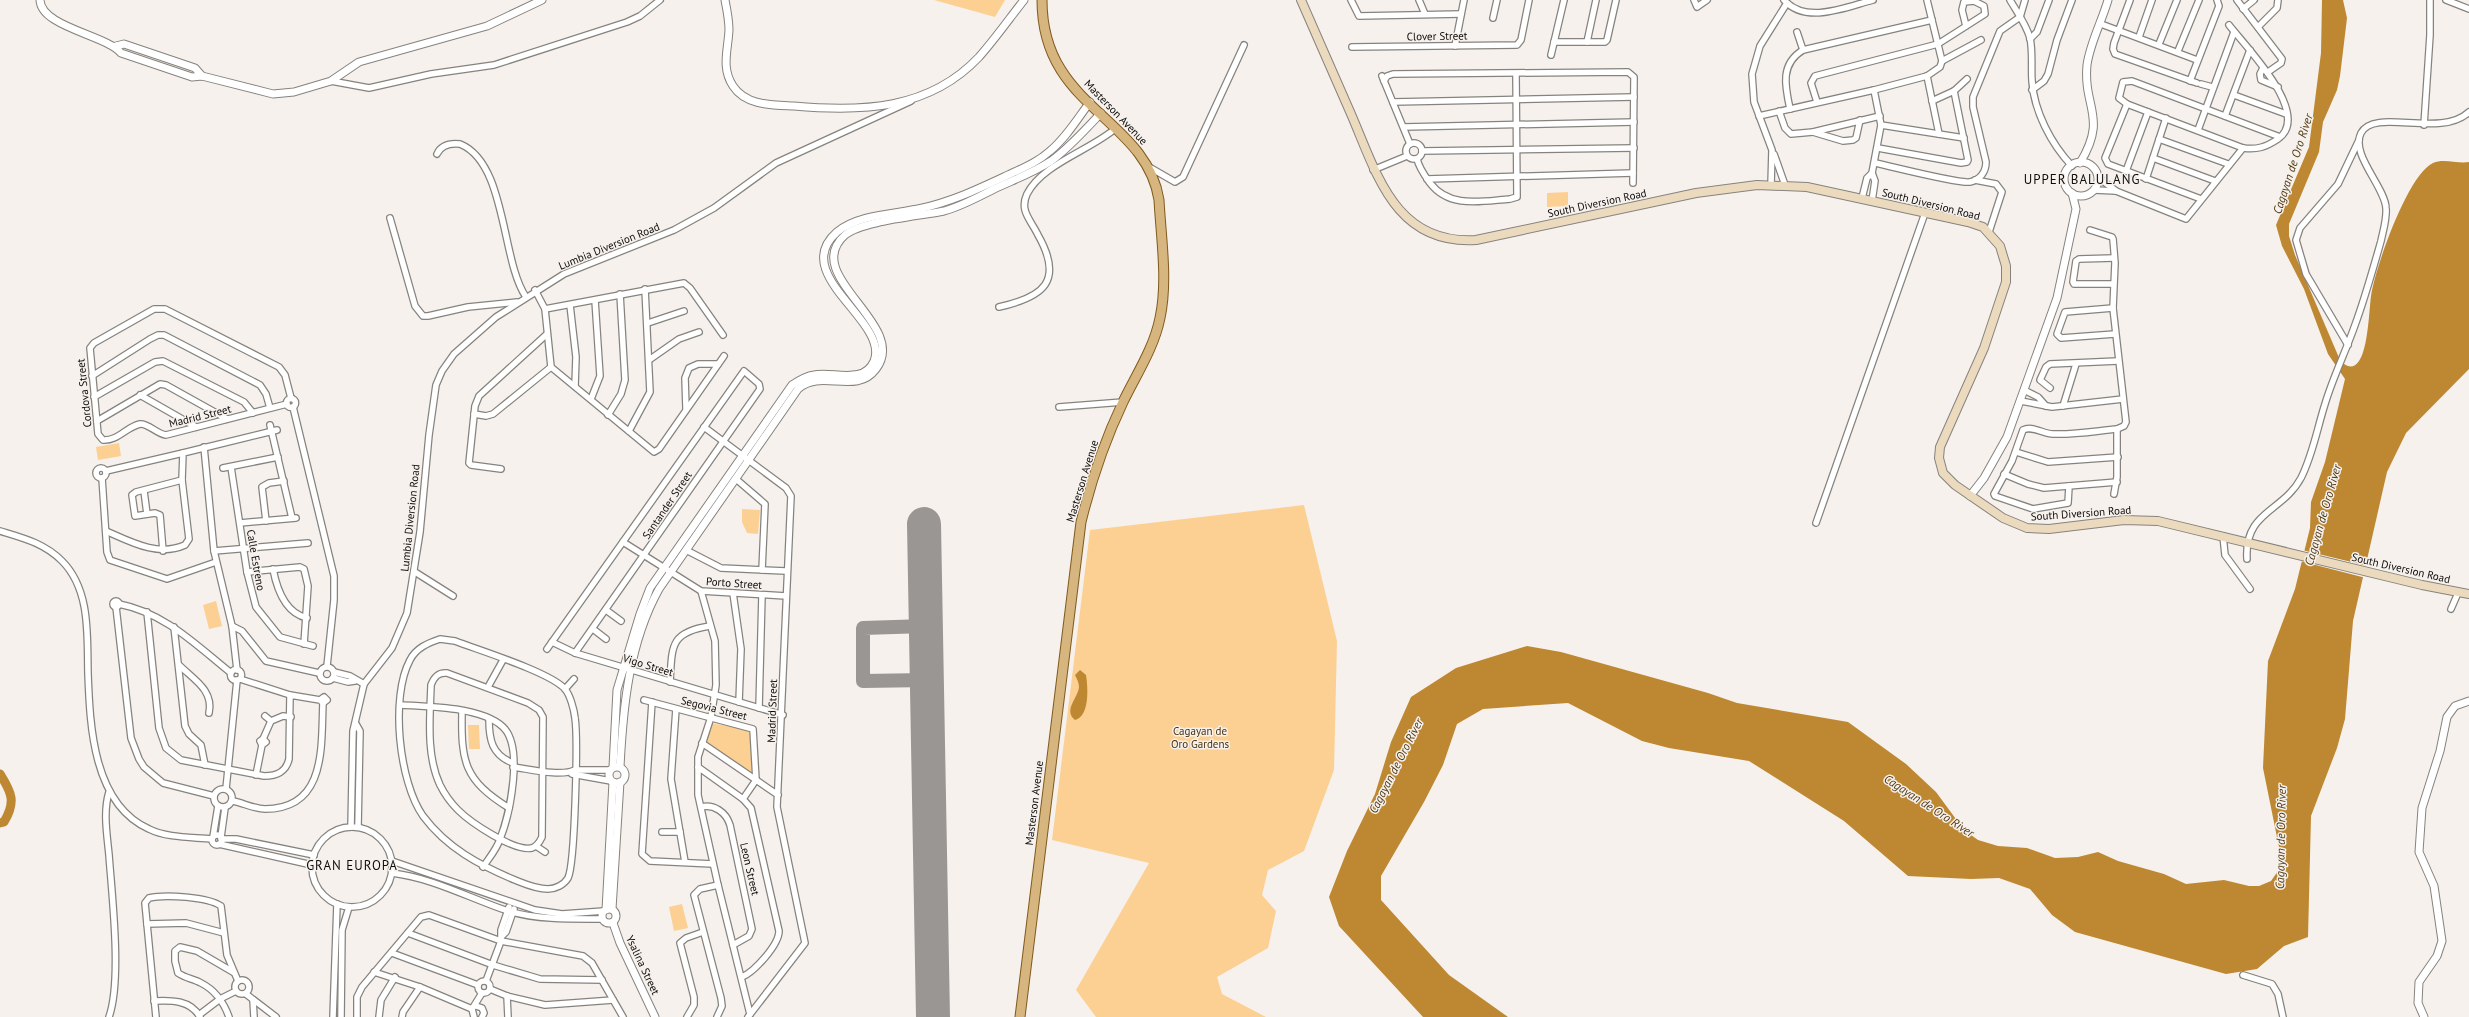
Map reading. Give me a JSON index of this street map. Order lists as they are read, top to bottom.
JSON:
{
  "streets": {
    "main road": ["Masterson Avenue", "South Diversion Road"],
    "street": [
      "Clover Street",
      "Lumbia Diversion Road",
      "Cordova Street",
      "Madrid Street",
      "Santander Street",
      "Calle Estreno",
      "Porto Street",
      "Vigo Street",
      "Segovia Street",
      "Leon Street",
      "Ysalina Street"
    ]
  },
  "crossings": [
    ["Cordova Street", "Madrid Street"],
    ["Madrid Street", "Santander Street"],
    ["Madrid Street", "Porto Street"],
    ["Madrid Street", "Vigo Street"],
    ["Santander Street", "Porto Street"],
    ["Santander Street", "Vigo Street"]
  ],
  "districts": ["UPPER BALULANG", "GRAN EUROPA"],
  "water": ["Cagayan de Oro River"],
  "parks": ["Cagayan de Oro Gardens"]
}
